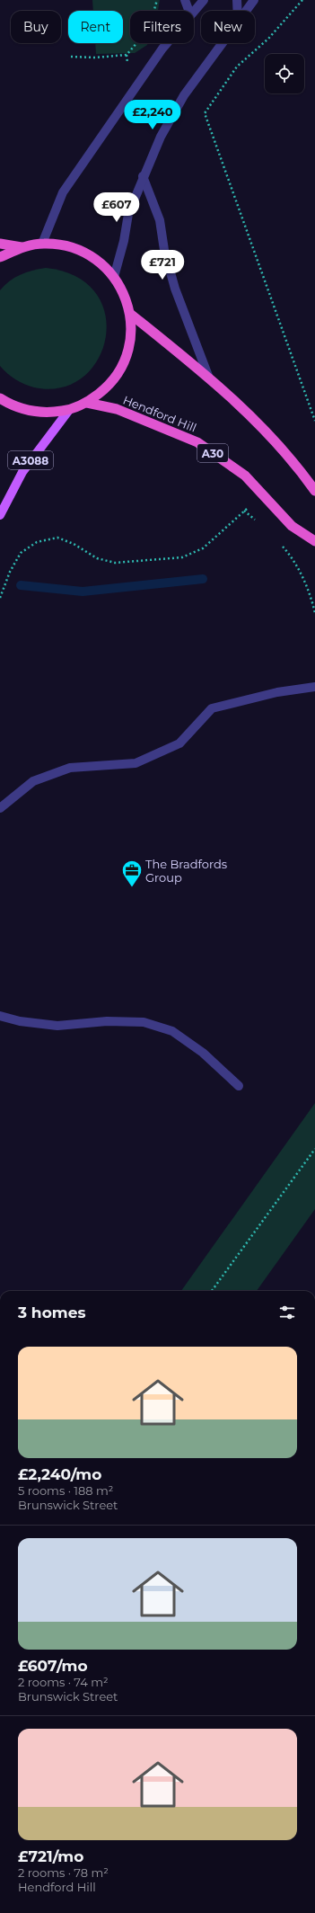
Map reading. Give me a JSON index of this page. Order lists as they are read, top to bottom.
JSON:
{
  "streets": {
    "highway": ["Hendford Hill", "A30"],
    "main road": ["A3088"]
  },
  "places": {
    "office": ["The Bradfords Group"]
  },
  "page": {
    "chip": [
      "Buy",
      "Rent",
      "Filters",
      "New"
    ],
    "price": ["£2,240", "£607", "£721"],
    "heading": "3 homes",
    "list": [
      {
        "name": "£2,240/mo",
        "note": "5 rooms · 188 m² · Brunswick Street"
      },
      {
        "name": "£607/mo",
        "note": "2 rooms · 74 m² · Brunswick Street"
      },
      {
        "name": "£721/mo",
        "note": "2 rooms · 78 m² · Hendford Hill"
      }
    ]
  }
}
